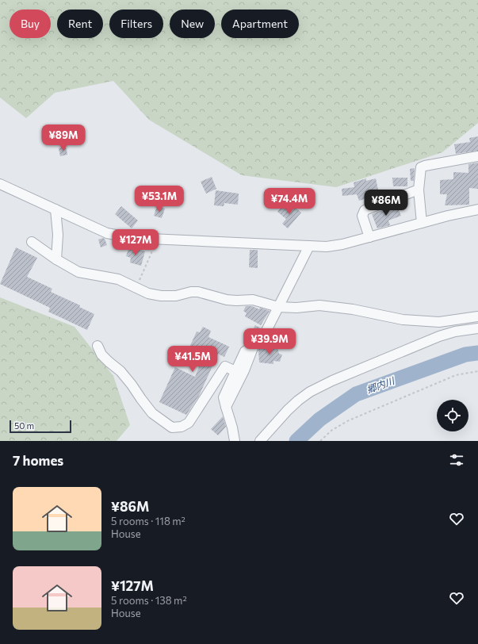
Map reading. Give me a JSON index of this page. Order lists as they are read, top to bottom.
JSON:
{
  "water": ["郷内川"],
  "scale_bar": "50 m",
  "page": {
    "chip": [
      "Buy",
      "Rent",
      "Filters",
      "New",
      "Apartment"
    ],
    "price": [
      "¥89M",
      "¥53.1M",
      "¥74.4M",
      "¥86M",
      "¥127M",
      "¥39.9M",
      "¥41.5M"
    ],
    "scale": "50 m",
    "heading": "7 homes",
    "list": [
      {
        "name": "¥86M",
        "note": "5 rooms · 118 m² · House"
      },
      {
        "name": "¥127M",
        "note": "5 rooms · 138 m² · House"
      }
    ]
  }
}
